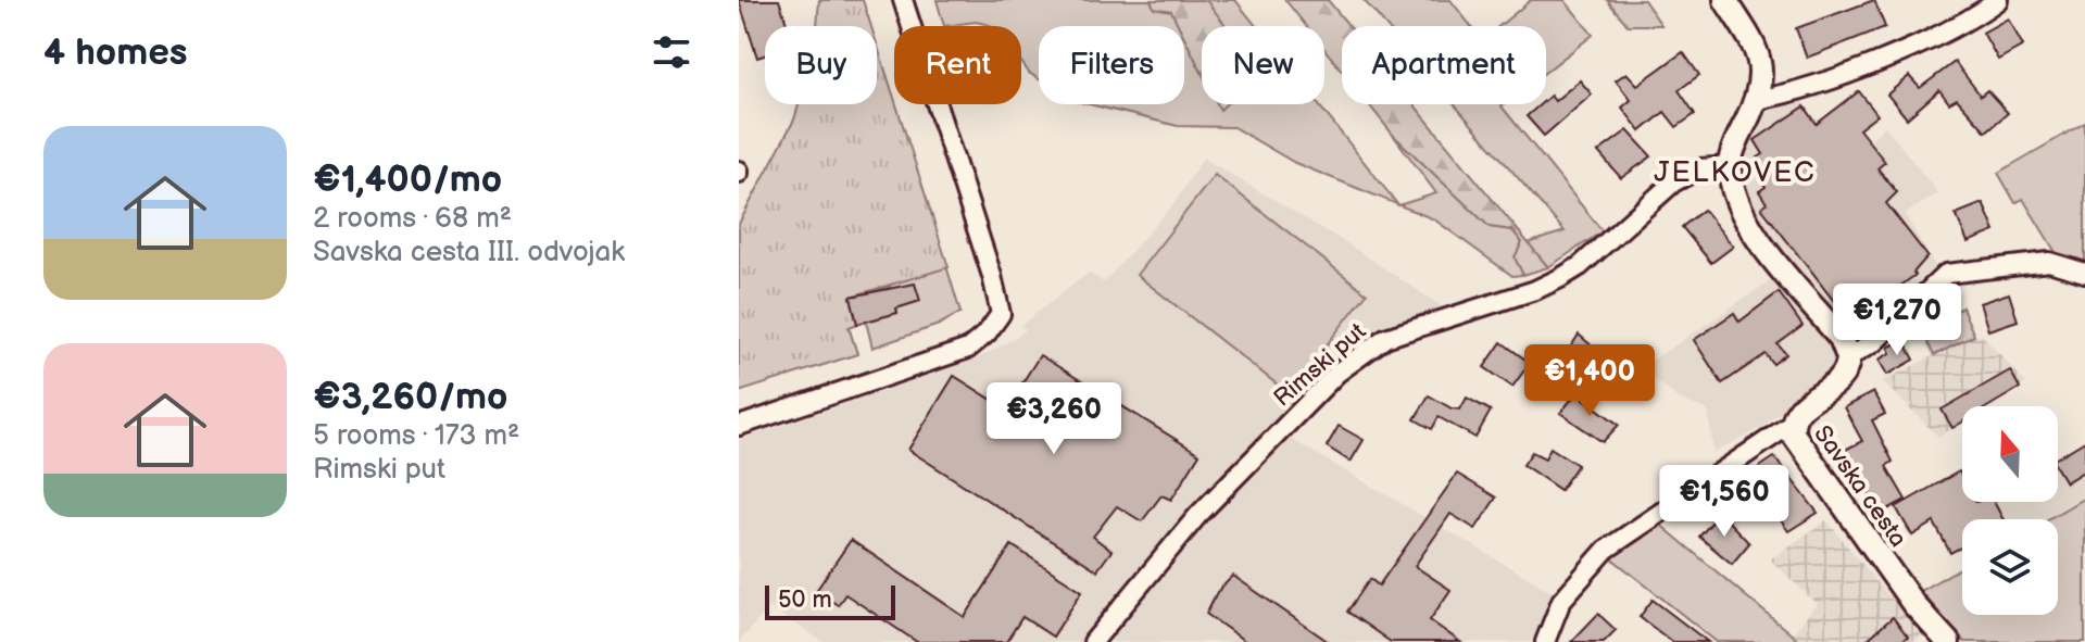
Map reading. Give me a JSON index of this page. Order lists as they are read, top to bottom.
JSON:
{
  "streets": {
    "street": ["Rimski put", "Savska cesta"]
  },
  "districts": ["JELKOVEC"],
  "scale_bar": "50 m",
  "north": "top",
  "page": {
    "heading": "4 homes",
    "chip": [
      "Buy",
      "Rent",
      "Filters",
      "New",
      "Apartment"
    ],
    "list": [
      {
        "name": "€1,400/mo",
        "note": "2 rooms · 68 m² · Savska cesta III. odvojak"
      },
      {
        "name": "€3,260/mo",
        "note": "5 rooms · 173 m² · Rimski put"
      }
    ],
    "price": [
      "€1,270",
      "€1,400",
      "€3,260",
      "€1,560"
    ],
    "scale": "50 m"
  }
}
